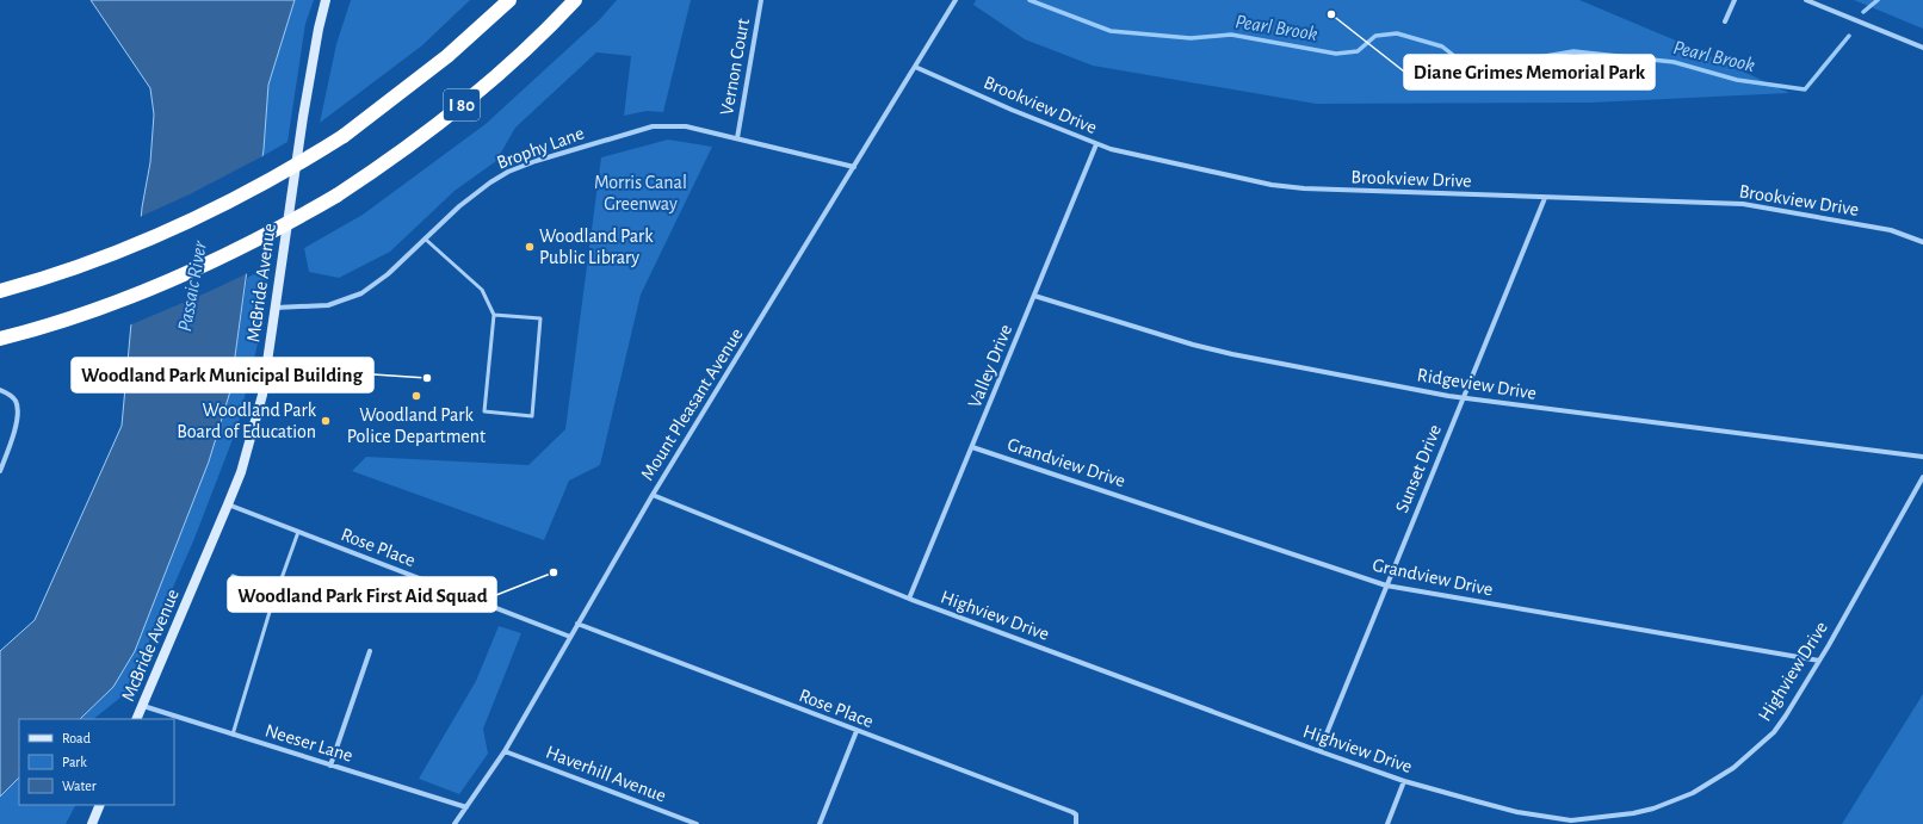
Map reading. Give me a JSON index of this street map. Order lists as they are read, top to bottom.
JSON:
{
  "streets": {
    "highway": ["I 80"],
    "main road": ["McBride Avenue"],
    "street": [
      "Vernon Court",
      "Brookview Drive",
      "Brophy Lane",
      "Valley Drive",
      "Ridgeview Drive",
      "Mount Pleasant Avenue",
      "Grandview Drive",
      "Sunset Drive",
      "Rose Place",
      "Highview Drive",
      "Neeser Lane",
      "Haverhill Avenue"
    ]
  },
  "crossings": [
    ["Vernon Court", "Brophy Lane"],
    ["Brookview Drive", "Valley Drive"],
    ["Brookview Drive", "Mount Pleasant Avenue"],
    ["Brookview Drive", "Sunset Drive"],
    ["Brophy Lane", "McBride Avenue"],
    ["Brophy Lane", "Mount Pleasant Avenue"],
    ["McBride Avenue", "Rose Place"],
    ["McBride Avenue", "Neeser Lane"],
    ["Valley Drive", "Ridgeview Drive"],
    ["Valley Drive", "Grandview Drive"],
    ["Valley Drive", "Highview Drive"],
    ["Ridgeview Drive", "Sunset Drive"],
    ["Mount Pleasant Avenue", "Rose Place"],
    ["Mount Pleasant Avenue", "Highview Drive"],
    ["Mount Pleasant Avenue", "Neeser Lane"],
    ["Mount Pleasant Avenue", "Haverhill Avenue"],
    ["Grandview Drive", "Sunset Drive"],
    ["Grandview Drive", "Highview Drive"],
    ["Sunset Drive", "Highview Drive"]
  ],
  "water": ["Pearl Brook", "Passaic River"],
  "parks": ["Morris Canal Greenway"],
  "places": [
    "Diane Grimes Memorial Park",
    "Woodland Park Public Library",
    "Woodland Park Municipal Building",
    "Woodland Park Police Department",
    "Woodland Park Board of Education",
    "Woodland Park First Aid Squad"
  ],
  "legend": ["Road", "Park", "Water"]
}
